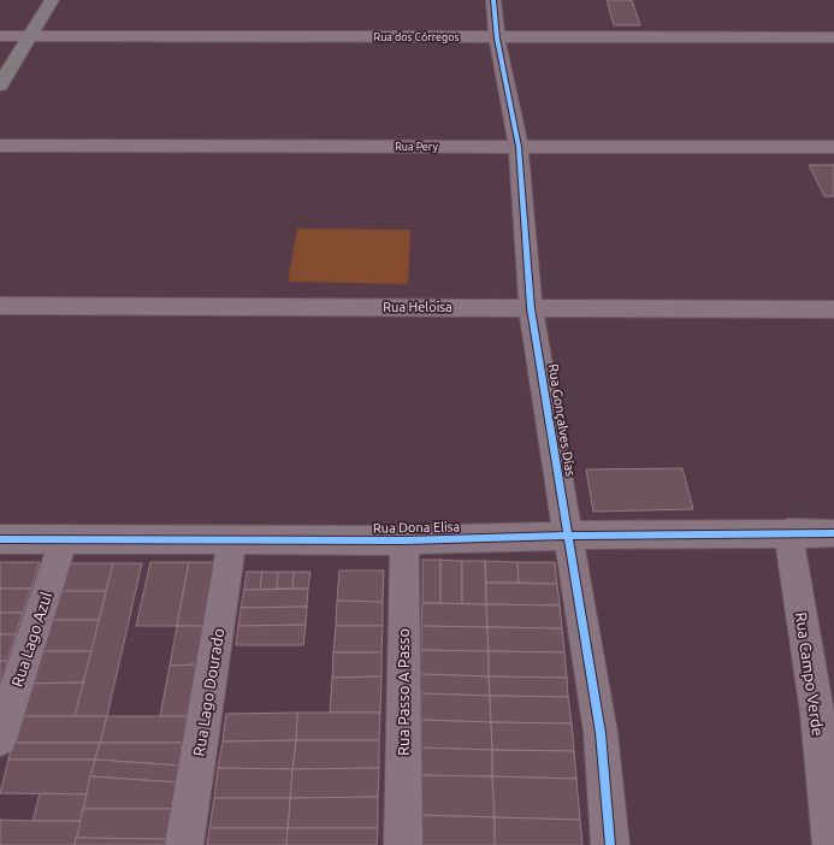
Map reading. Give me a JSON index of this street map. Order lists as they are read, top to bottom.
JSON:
{
  "streets": {
    "street": [
      "Rua dos Córregos",
      "Rua Pery",
      "Rua Heloisa",
      "Rua Gonçalves Días",
      "Rua Dona Elisa",
      "Rua Lago Azul",
      "Rua Campo Verde",
      "Rua Lago Dourado",
      "Rua Passo A Passo"
    ]
  },
  "crossings": [
    ["Rua dos Córregos", "Rua Gonçalves Días"],
    ["Rua Pery", "Rua Gonçalves Días"],
    ["Rua Heloisa", "Rua Gonçalves Días"],
    ["Rua Gonçalves Días", "Rua Dona Elisa"],
    ["Rua Dona Elisa", "Rua Lago Azul"],
    ["Rua Dona Elisa", "Rua Campo Verde"],
    ["Rua Dona Elisa", "Rua Lago Dourado"],
    ["Rua Dona Elisa", "Rua Passo A Passo"]
  ]
}
